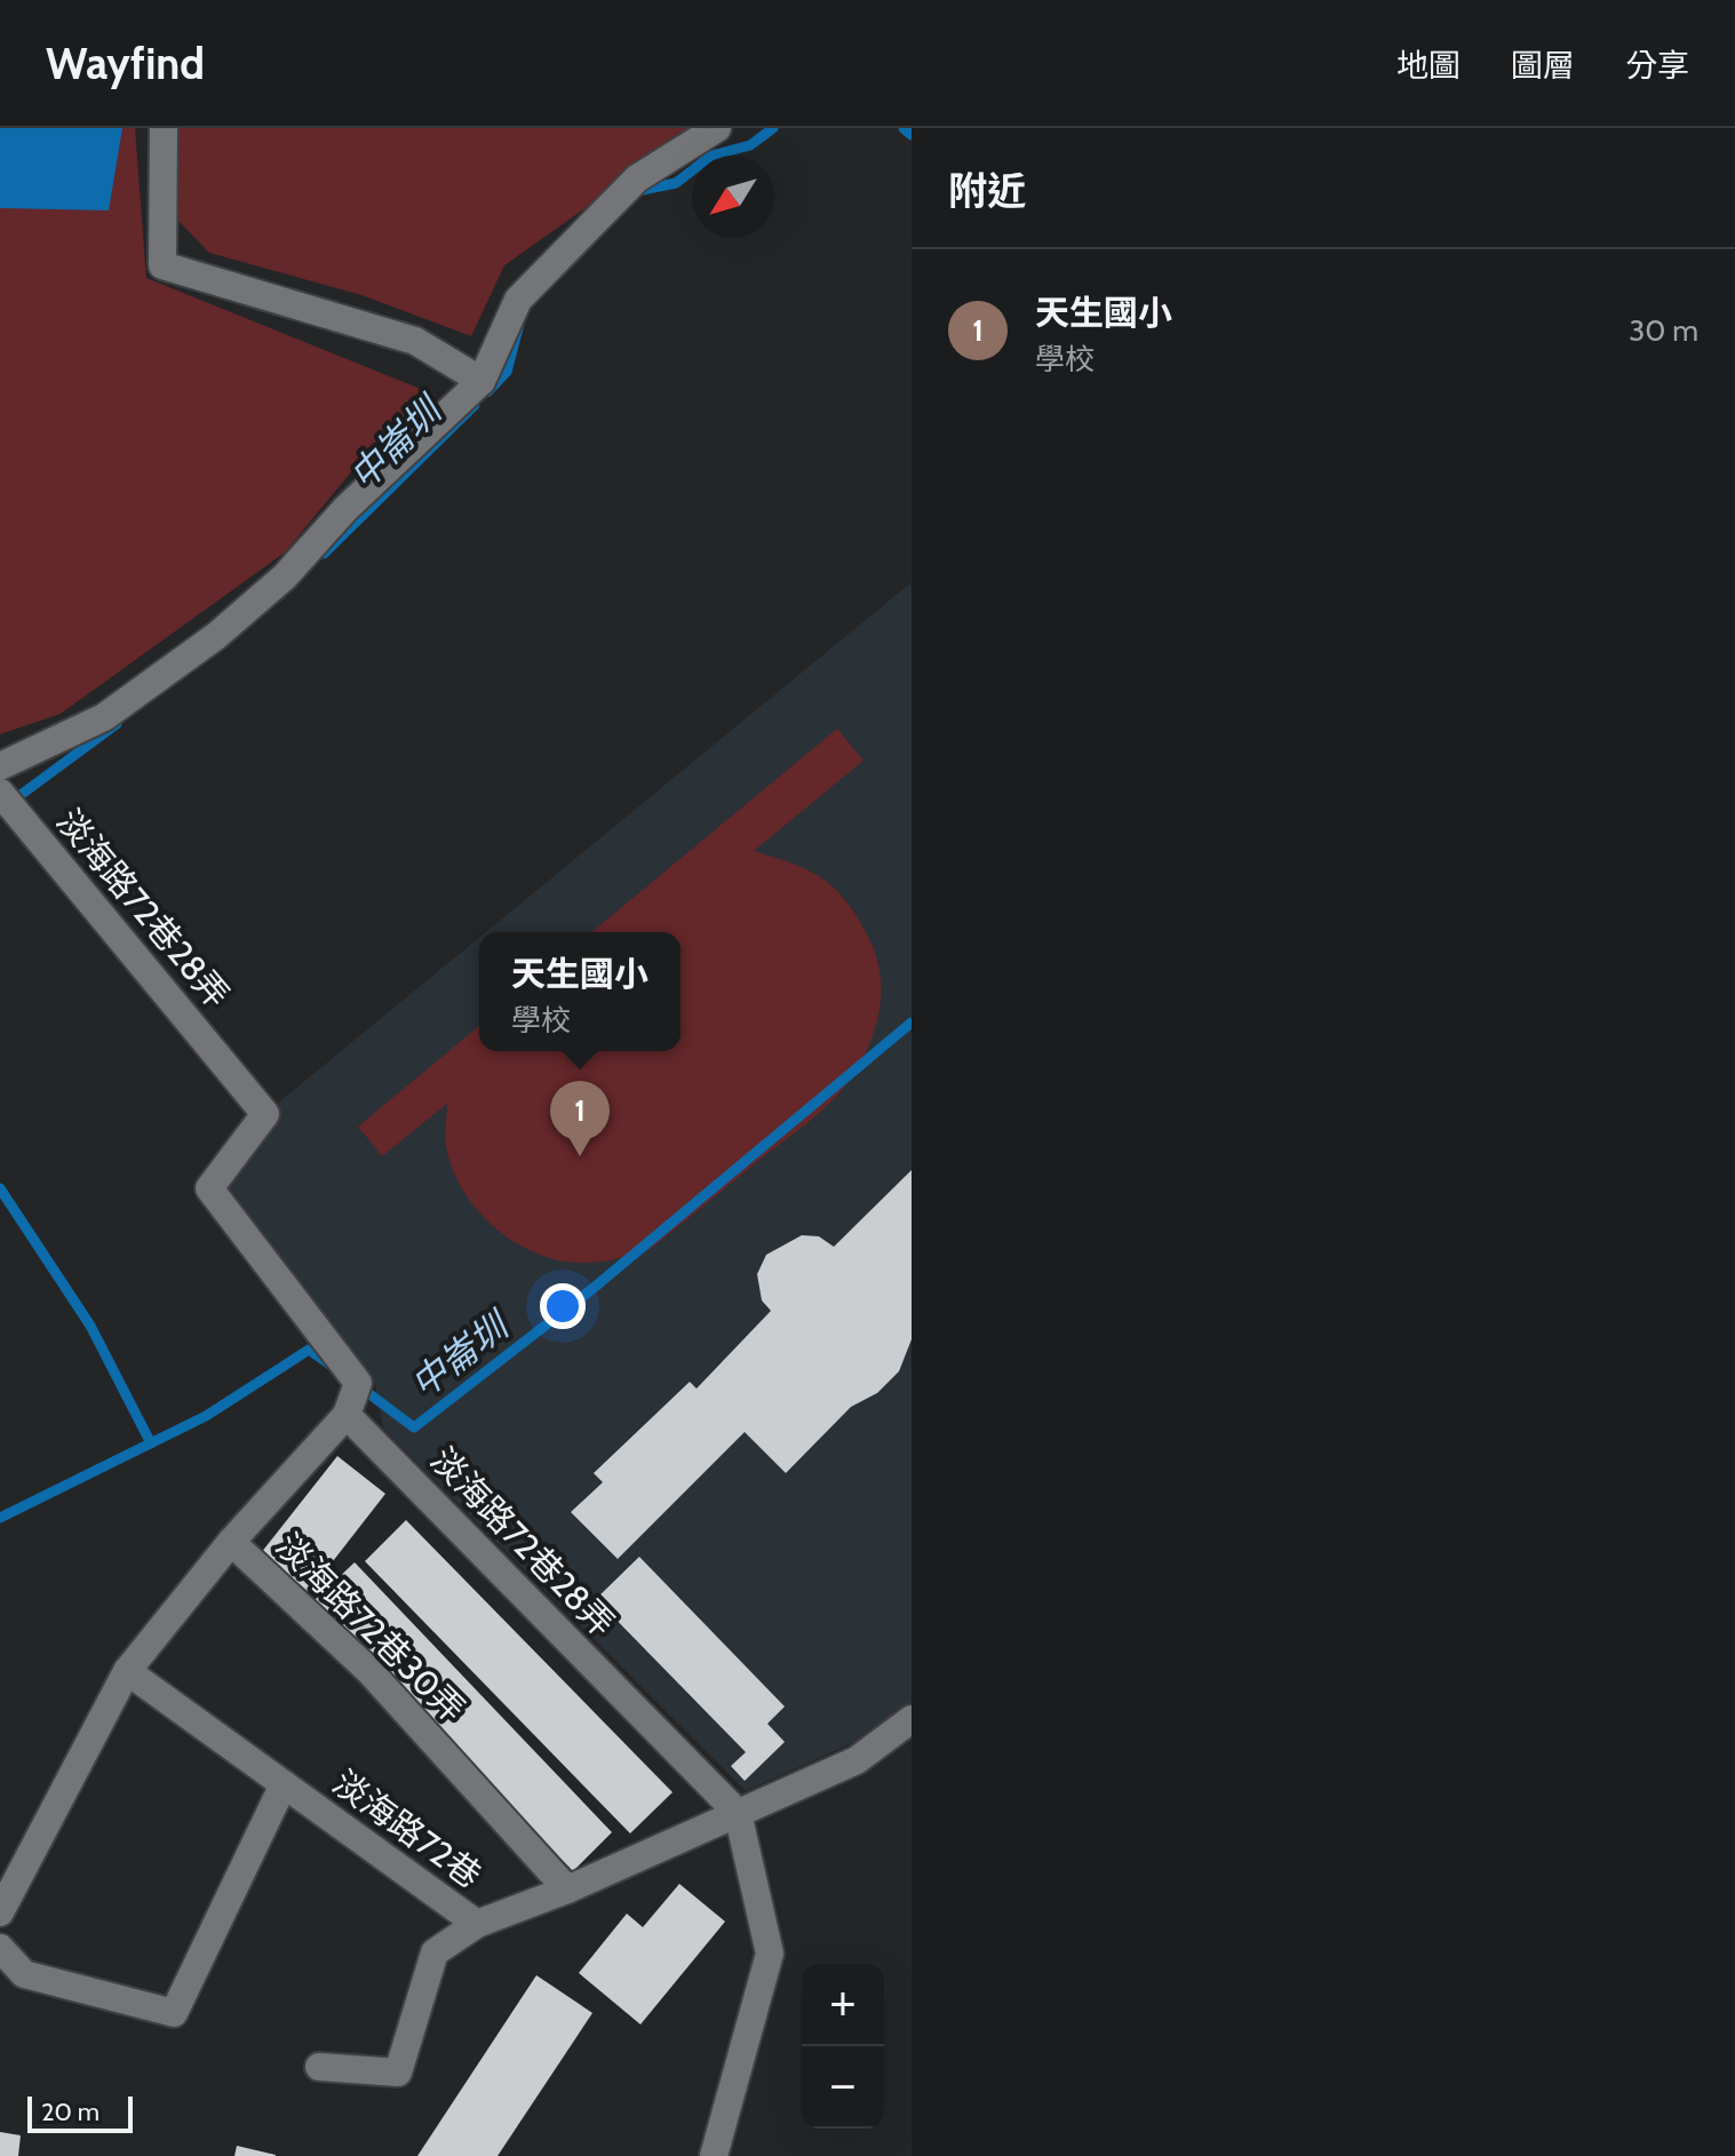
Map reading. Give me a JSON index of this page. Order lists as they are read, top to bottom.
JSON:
{
  "streets": {
    "street": ["淡海路72巷28弄", "淡海路72巷30弄", "淡海路72巷"]
  },
  "crossings": [
    ["淡海路72巷28弄", "淡海路72巷"],
    ["淡海路72巷30弄", "淡海路72巷"]
  ],
  "water": ["中崙圳"],
  "scale_bar": "20 m",
  "north": "bottom left",
  "page": {
    "header": "Wayfind",
    "nav": ["地圖", "圖層", "分享"],
    "heading": "附近",
    "list": [
      {
        "mark": "1",
        "name": "天生國小",
        "note": "學校",
        "value": "30 m"
      }
    ],
    "popup": ["天生國小", "學校"],
    "pins": "1",
    "map_buttons": ["+", "−"],
    "scale": "20 m"
  }
}
